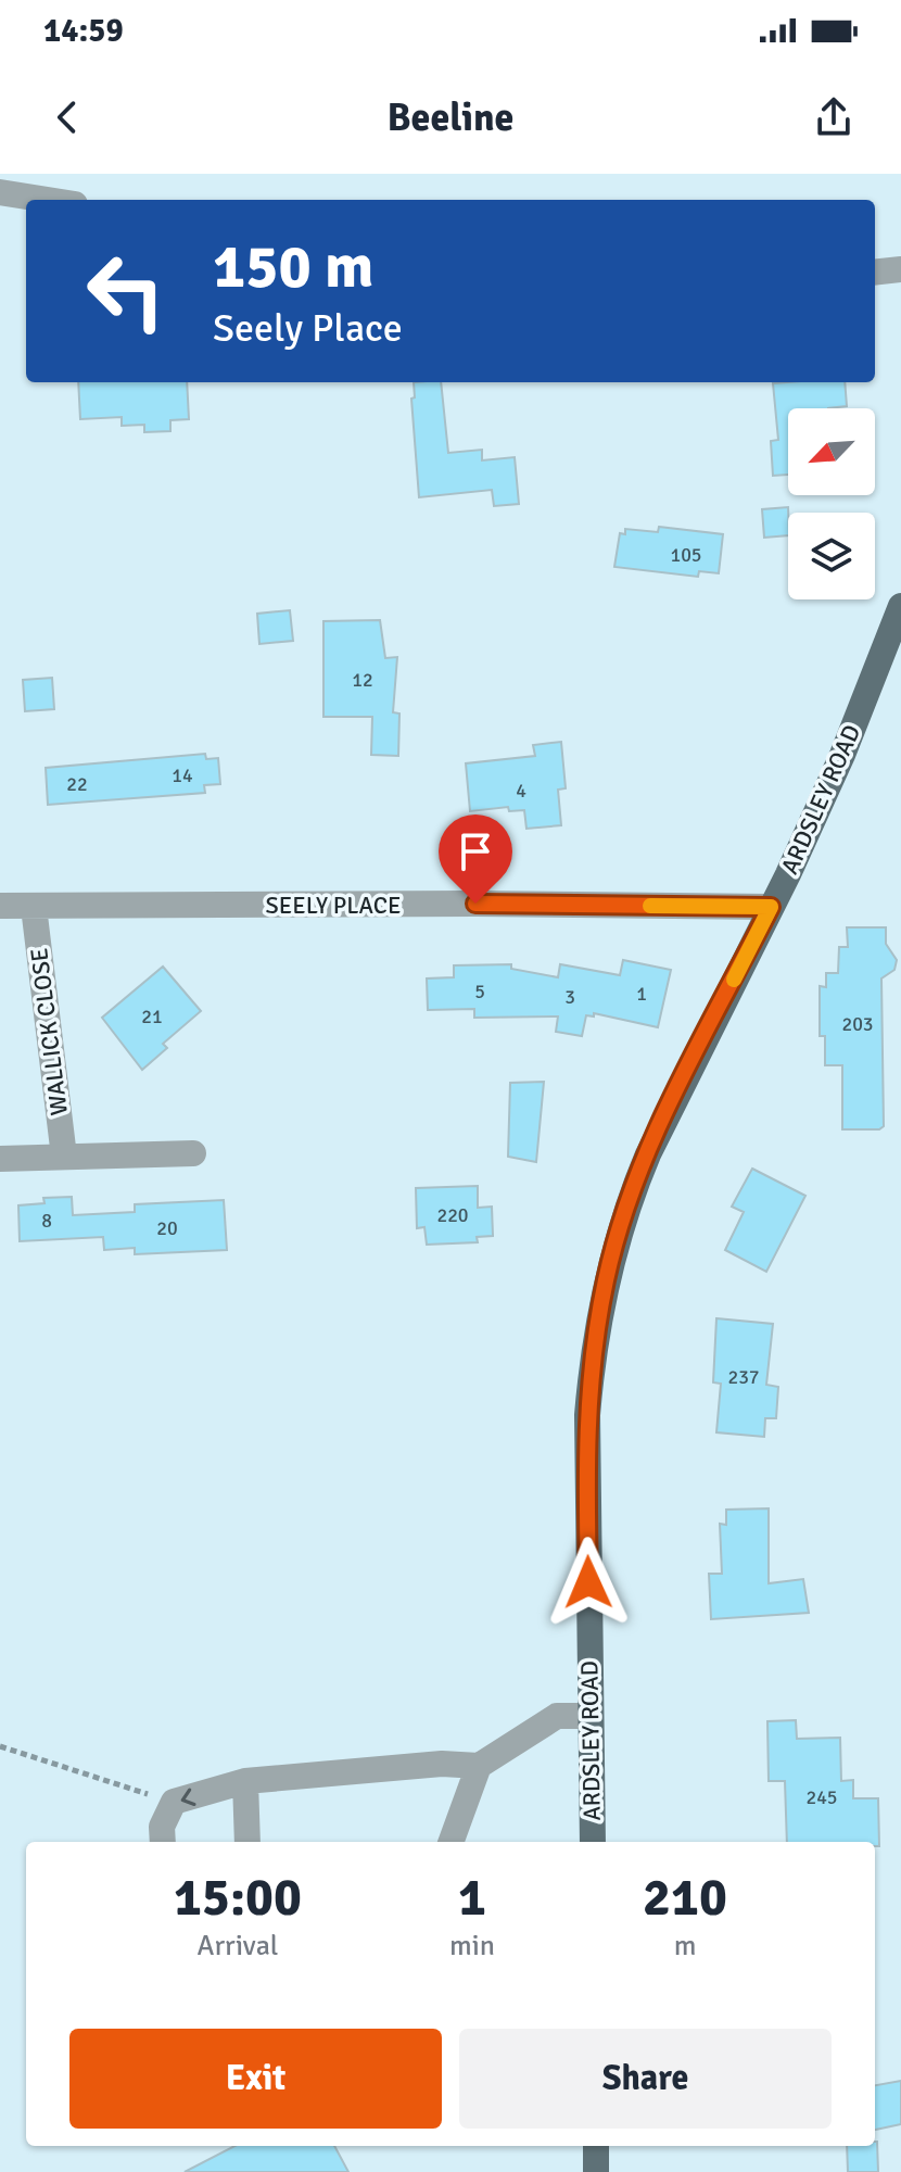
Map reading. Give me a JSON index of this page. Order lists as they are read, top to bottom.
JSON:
{
  "streets": {
    "main road": ["ARDSLEY ROAD"],
    "street": ["SEELY PLACE", "WALLICK CLOSE"]
  },
  "crossings": [
    ["ARDSLEY ROAD", "SEELY PLACE"],
    ["SEELY PLACE", "WALLICK CLOSE"]
  ],
  "house_numbers": [
    "105",
    "12",
    "14",
    "22",
    "4",
    "5",
    "1",
    "3",
    "21",
    "203",
    "220",
    "8",
    "20",
    "237",
    "245"
  ],
  "north": "bottom left",
  "page": {
    "status": "14:59",
    "header": "Beeline",
    "turn": ["150 m", "Seely Place"],
    "eta": [
      "15:00",
      "Arrival",
      "1",
      "min",
      "210",
      "m"
    ],
    "buttons": ["Exit", "Share"]
  }
}
